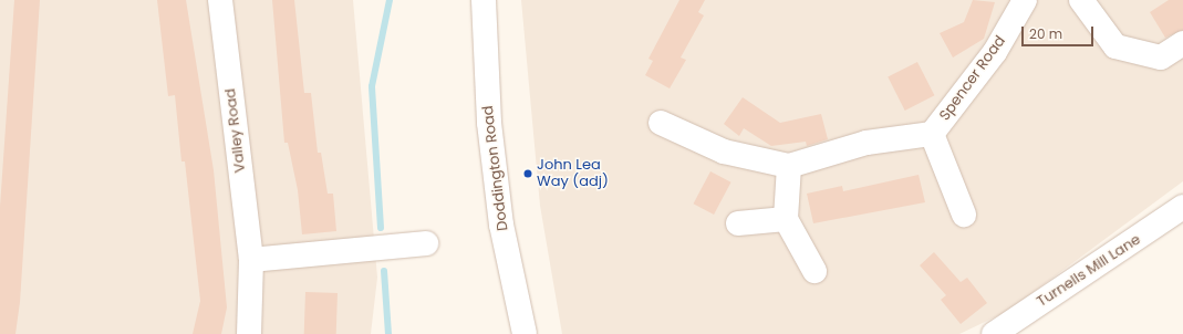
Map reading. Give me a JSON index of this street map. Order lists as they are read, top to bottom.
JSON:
{
  "streets": {
    "street": [
      "Spencer Road",
      "Valley Road",
      "Doddington Road",
      "Turnells Mill Lane"
    ]
  },
  "places": ["John Lea Way (adj)"],
  "scale_bar": "20 m"
}
